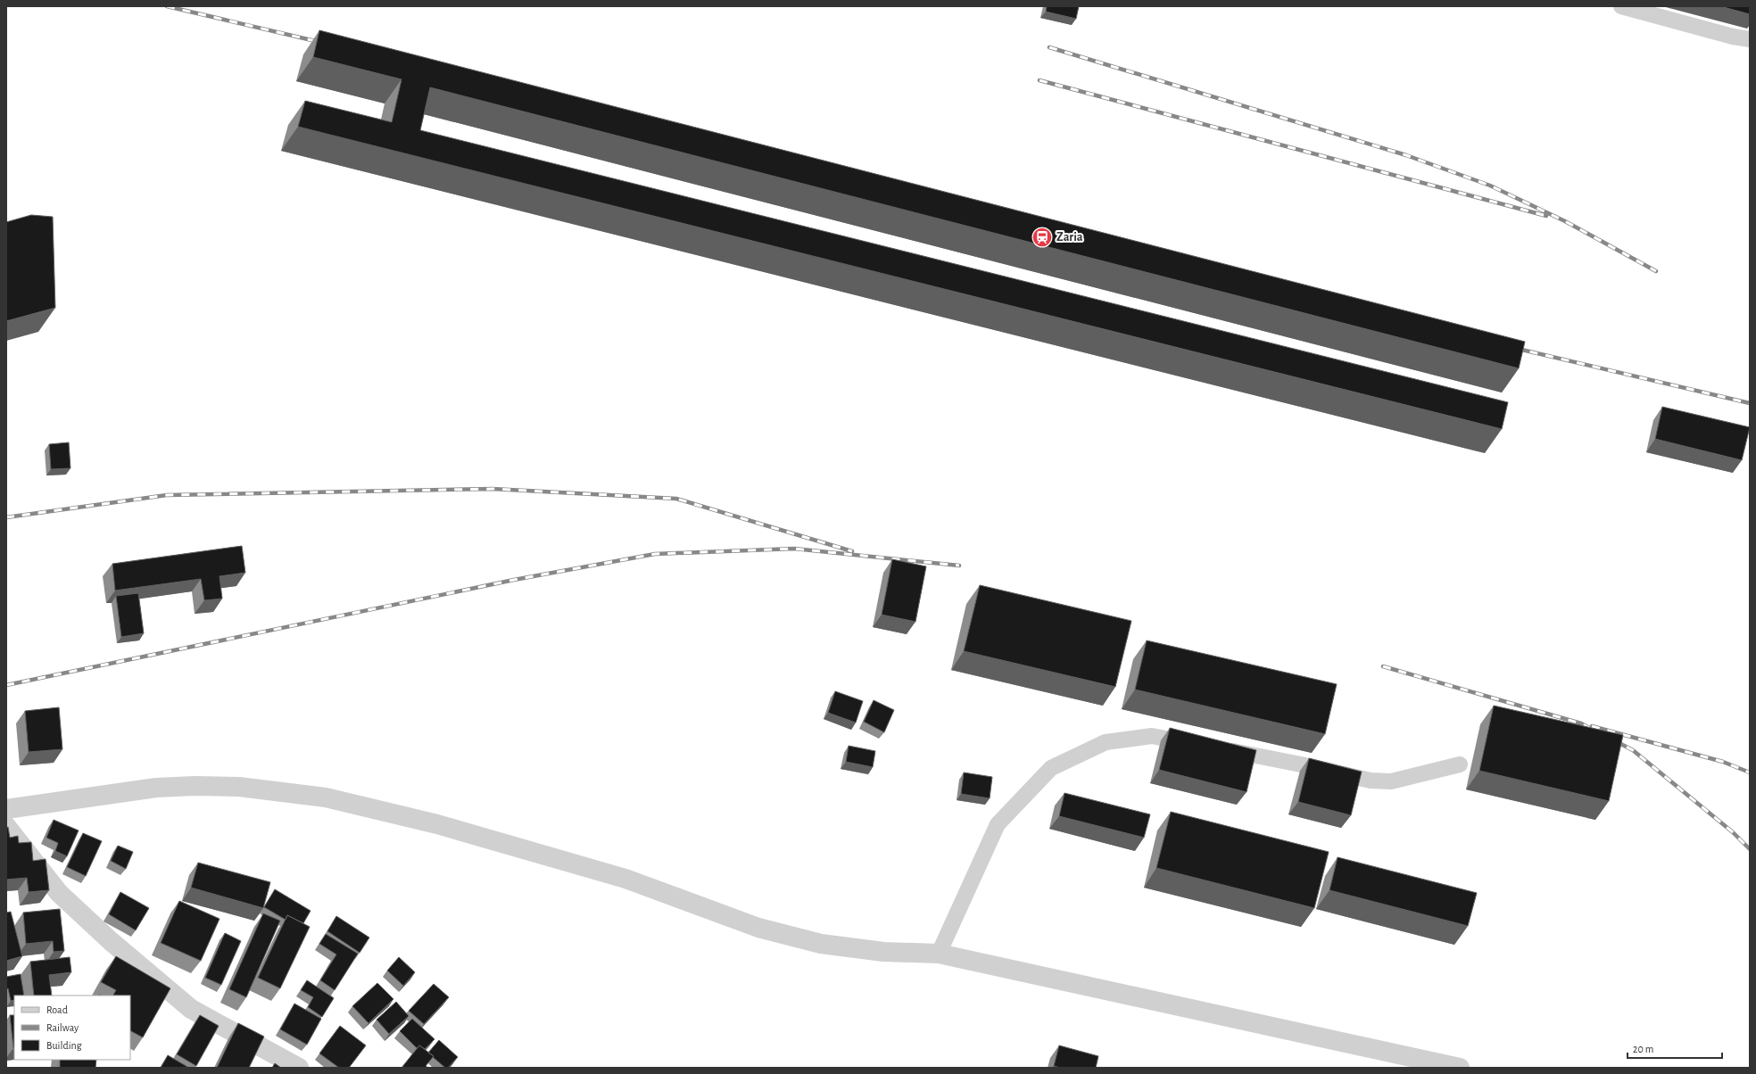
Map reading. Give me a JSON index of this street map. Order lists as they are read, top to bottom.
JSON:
{
  "places": {
    "station": ["Zaria"]
  },
  "legend": ["Road", "Railway", "Building"],
  "scale_bar": "20 m"
}
